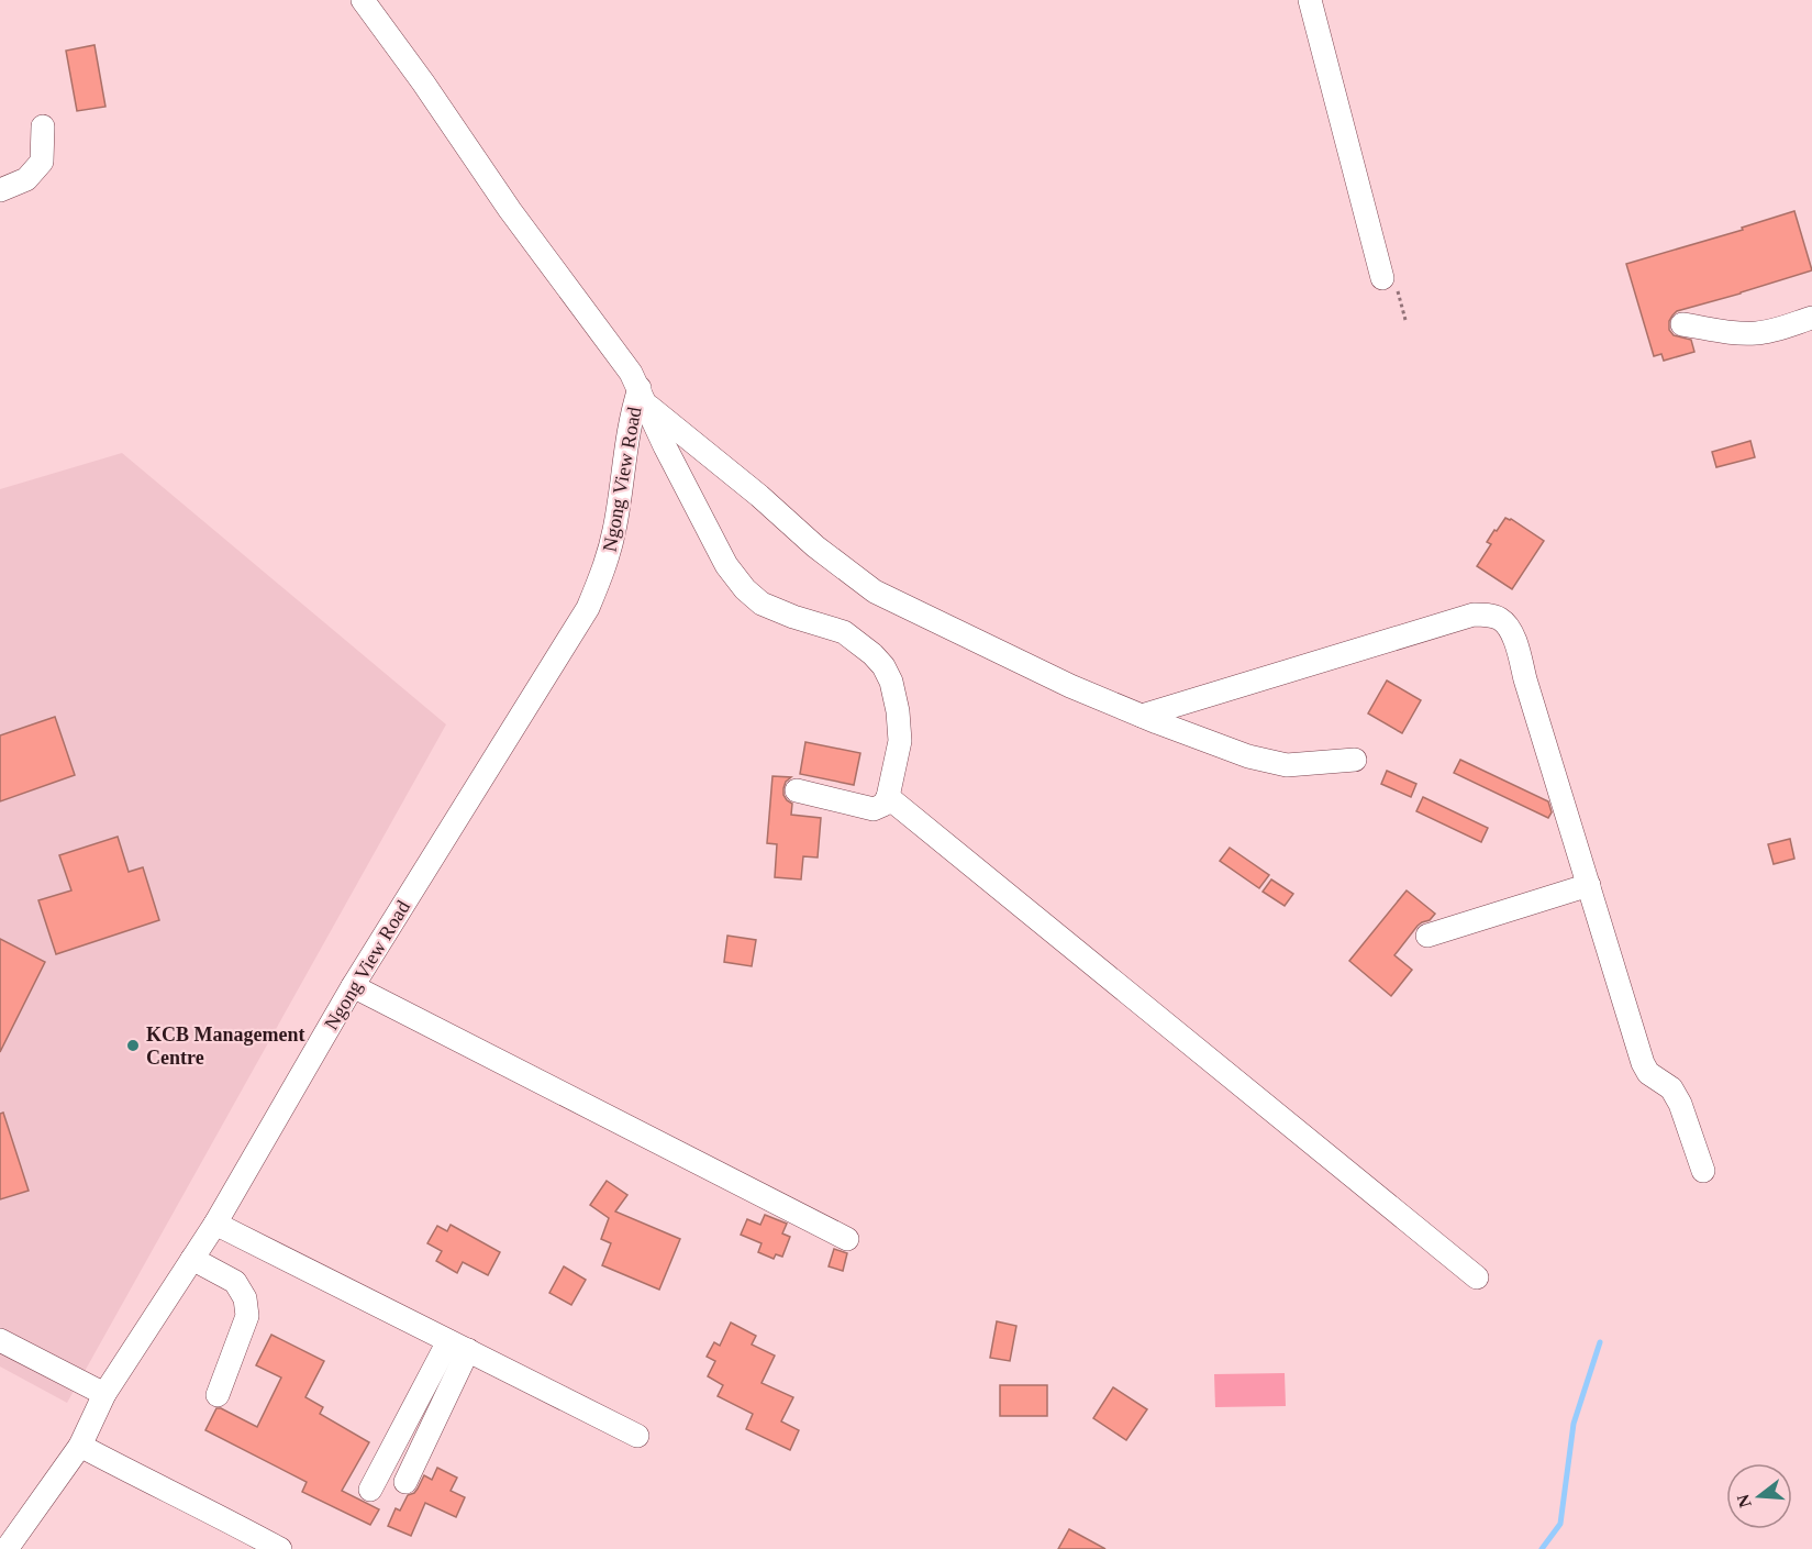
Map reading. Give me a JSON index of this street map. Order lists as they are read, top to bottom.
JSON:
{
  "streets": {
    "street": ["Ngong View Road"]
  },
  "places": ["KCB Management Centre"],
  "north": "left"
}
